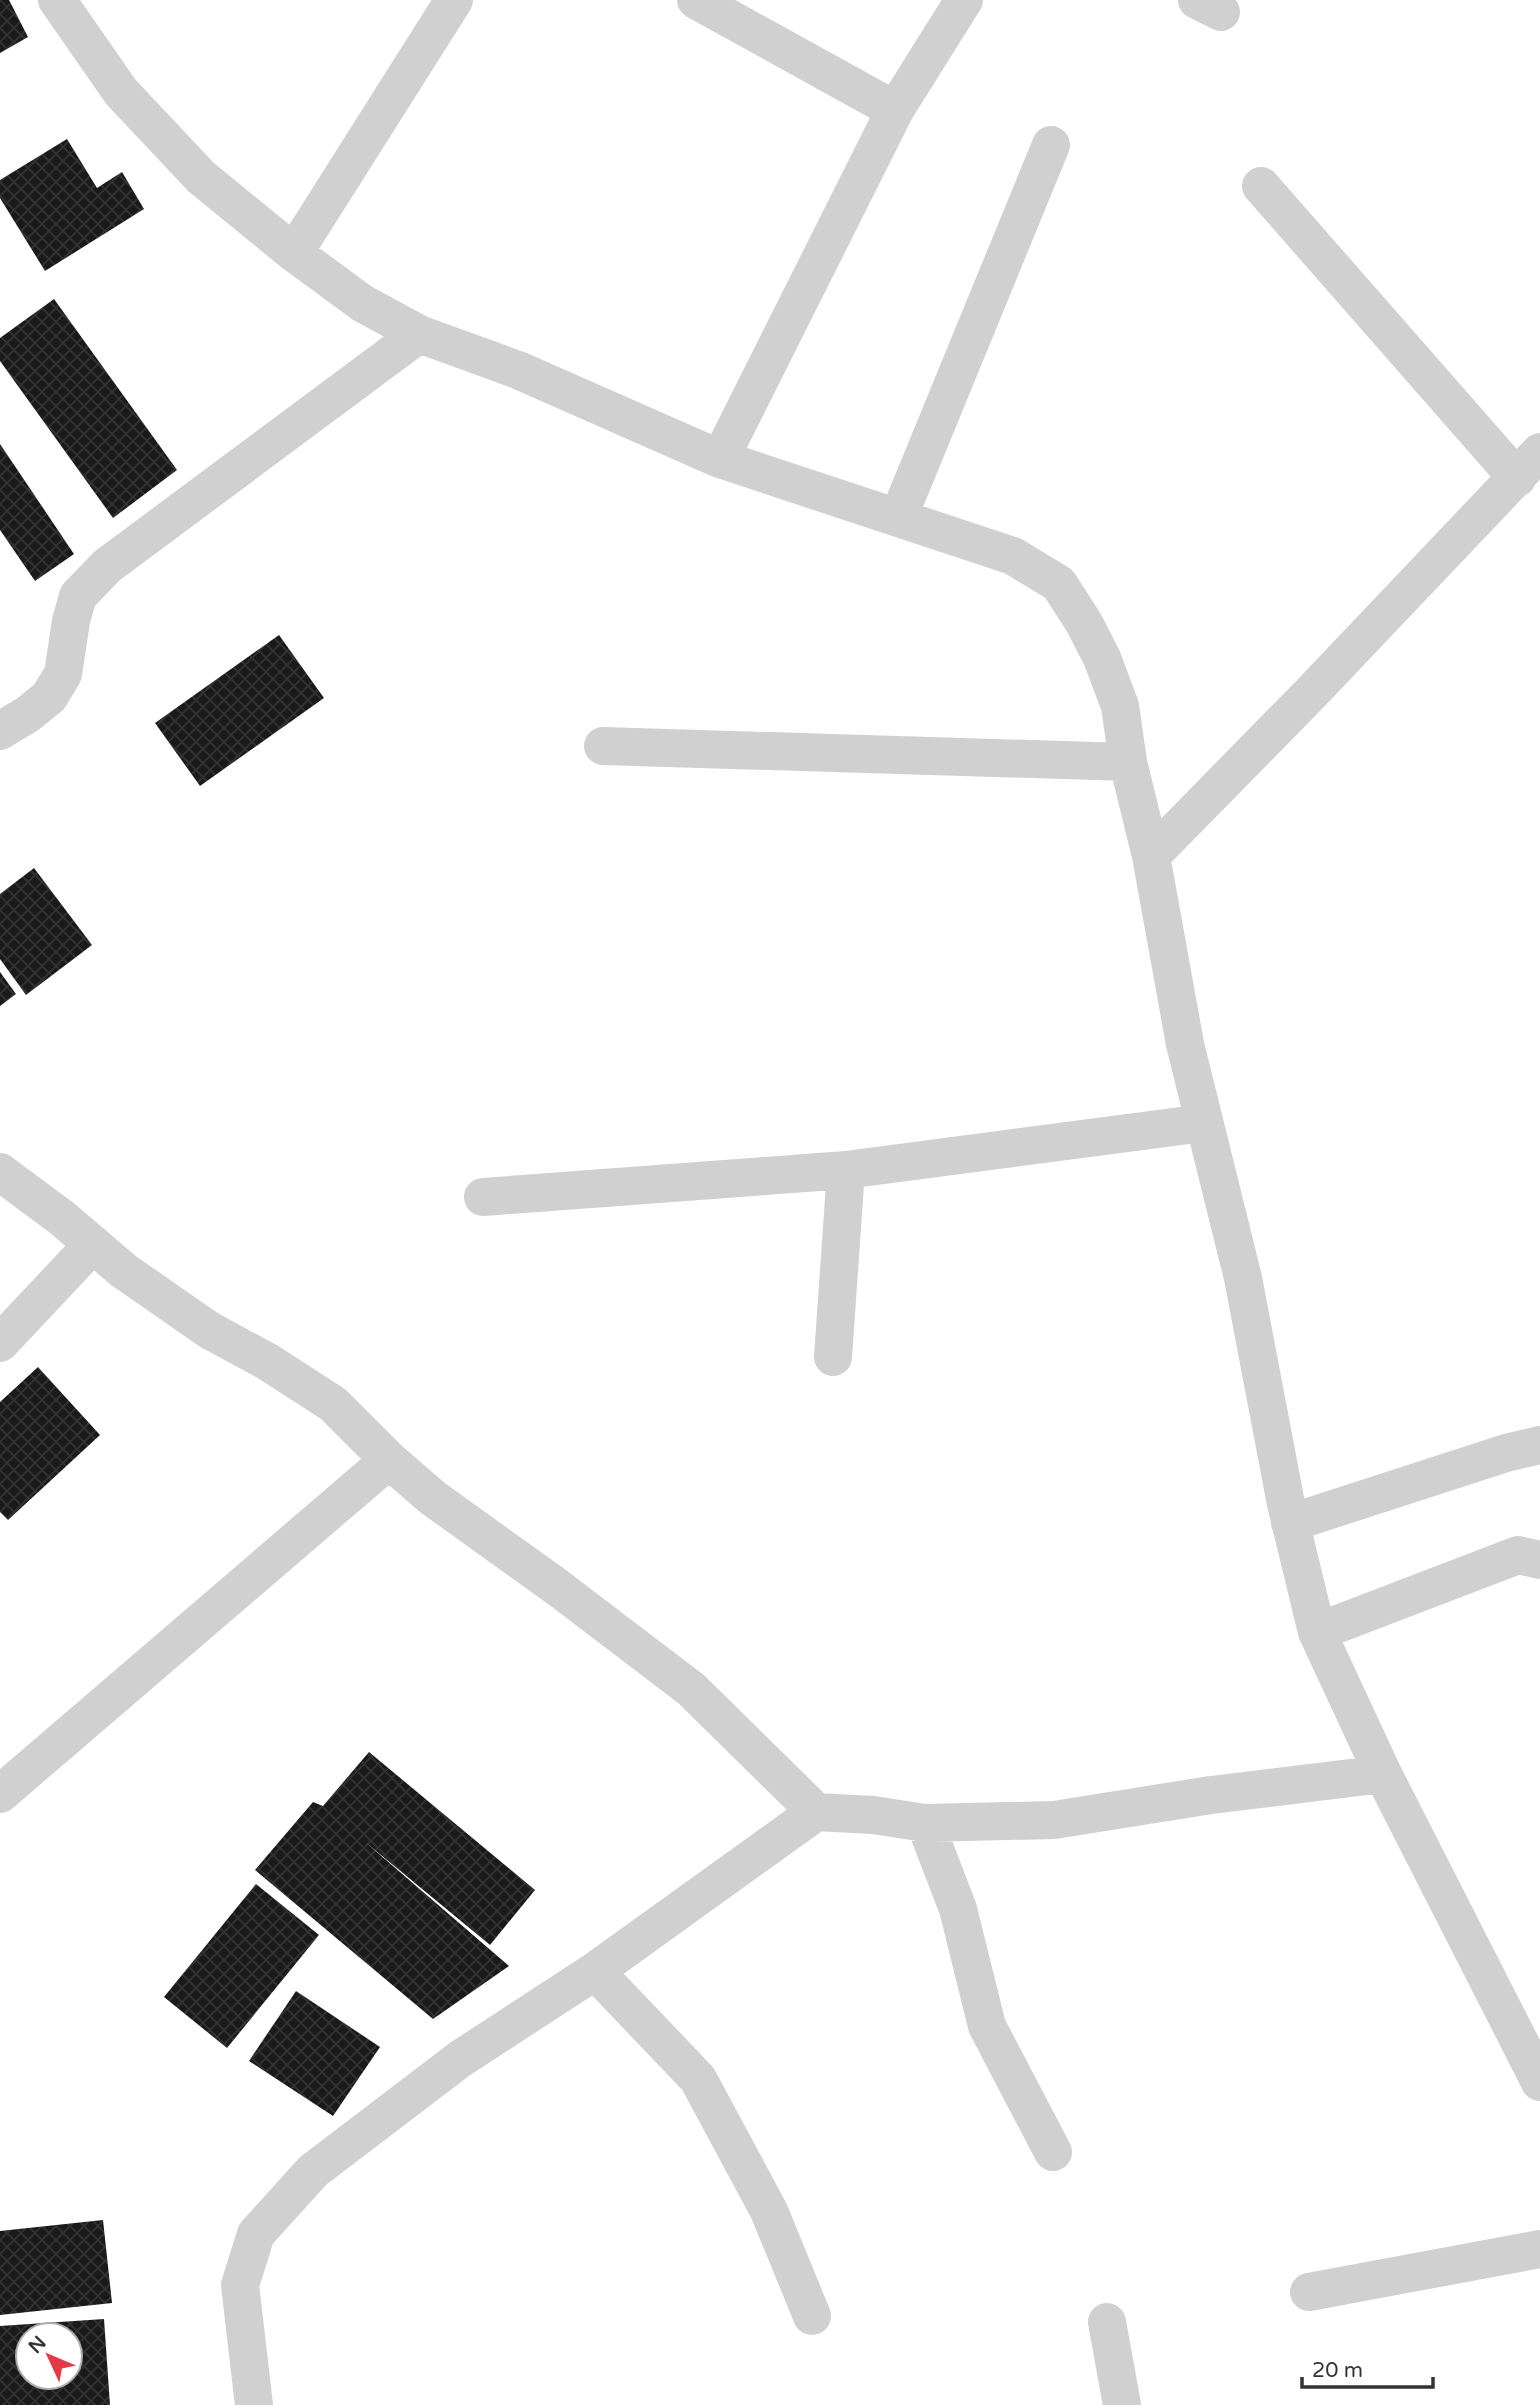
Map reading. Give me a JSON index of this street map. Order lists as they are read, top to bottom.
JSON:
{
  "scale_bar": "20 m",
  "north": "top left"
}
